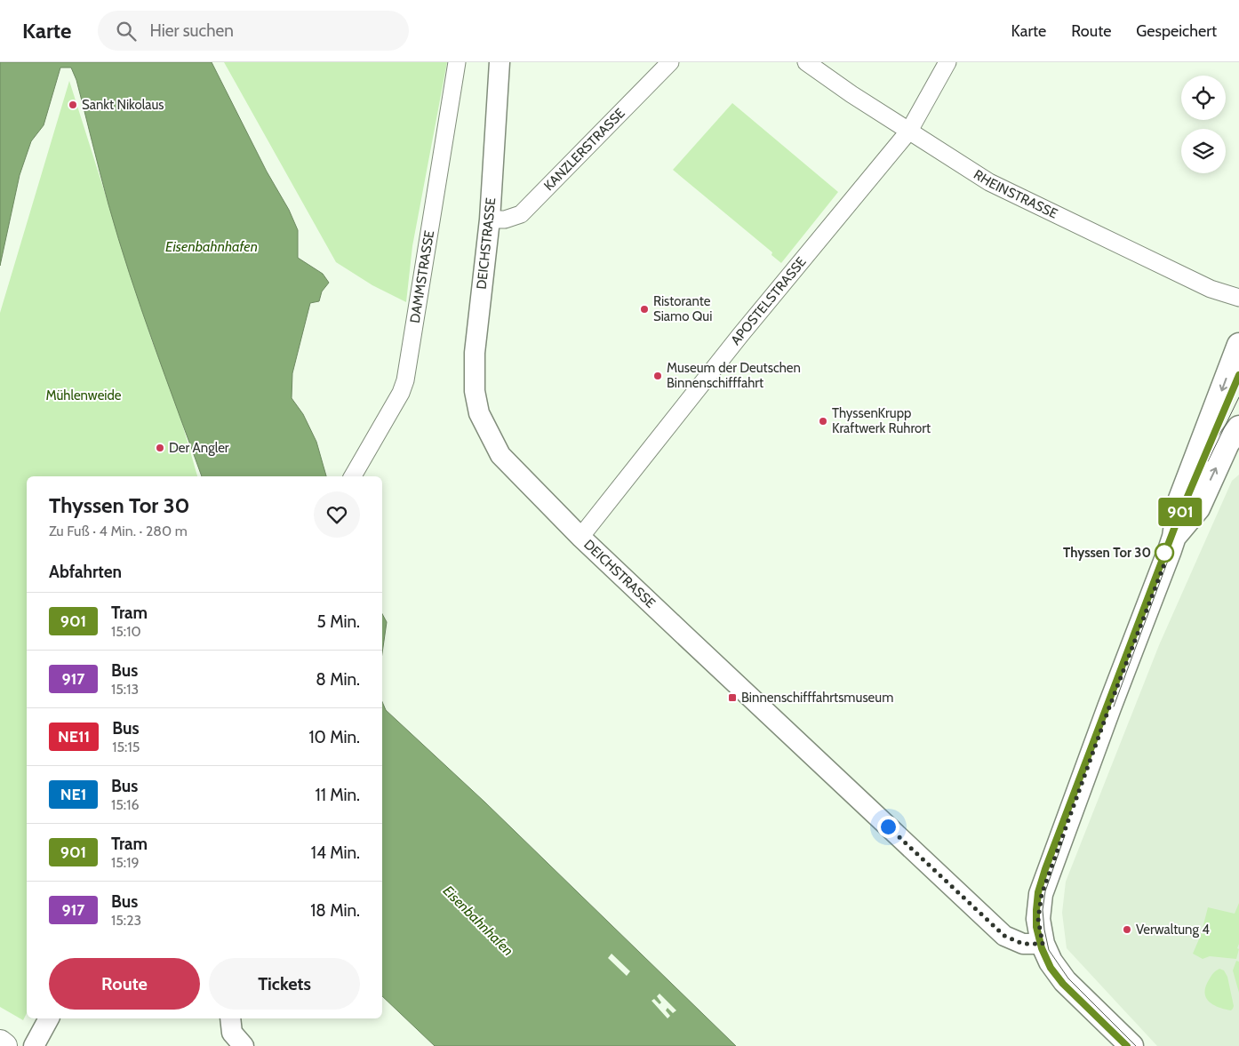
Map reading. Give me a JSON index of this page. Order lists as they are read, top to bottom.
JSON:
{
  "streets": {
    "street": [
      "KANZLERSTRASSE",
      "RHEINSTRASSE",
      "DEICHSTRASSE",
      "DAMMSTRASSE",
      "APOSTELSTRASSE"
    ]
  },
  "crossings": [
    ["KANZLERSTRASSE", "DEICHSTRASSE"],
    ["RHEINSTRASSE", "APOSTELSTRASSE"],
    ["DEICHSTRASSE", "APOSTELSTRASSE"]
  ],
  "water": ["Eisenbahnhafen"],
  "parks": ["Mühlenweide"],
  "places": {
    "other": [
      "Sankt Nikolaus",
      "Ristorante Siamo Qui",
      "Museum der Deutschen Binnenschifffahrt",
      "ThyssenKrupp Kraftwerk Ruhrort",
      "Der Angler",
      "Thyssen Tor 30",
      "Verwaltung 4"
    ],
    "transit": ["Binnenschifffahrtsmuseum"]
  },
  "lines": ["tram line 901"],
  "page": {
    "header": "Karte",
    "search": "Hier suchen",
    "nav": ["Karte", "Route", "Gespeichert"],
    "on_map": "901",
    "heading": [
      ["Thyssen Tor 30", "Zu Fuß · 4 Min. · 280 m"],
      "Abfahrten"
    ],
    "list": [
      {
        "mark": "901",
        "name": "Tram",
        "note": "15:10",
        "value": "5 Min."
      },
      {
        "mark": "917",
        "name": "Bus",
        "note": "15:13",
        "value": "8 Min."
      },
      {
        "mark": "NE11",
        "name": "Bus",
        "note": "15:15",
        "value": "10 Min."
      },
      {
        "mark": "NE1",
        "name": "Bus",
        "note": "15:16",
        "value": "11 Min."
      },
      {
        "mark": "901",
        "name": "Tram",
        "note": "15:19",
        "value": "14 Min."
      },
      {
        "mark": "917",
        "name": "Bus",
        "note": "15:23",
        "value": "18 Min."
      }
    ],
    "buttons": ["Route", "Tickets"]
  }
}
